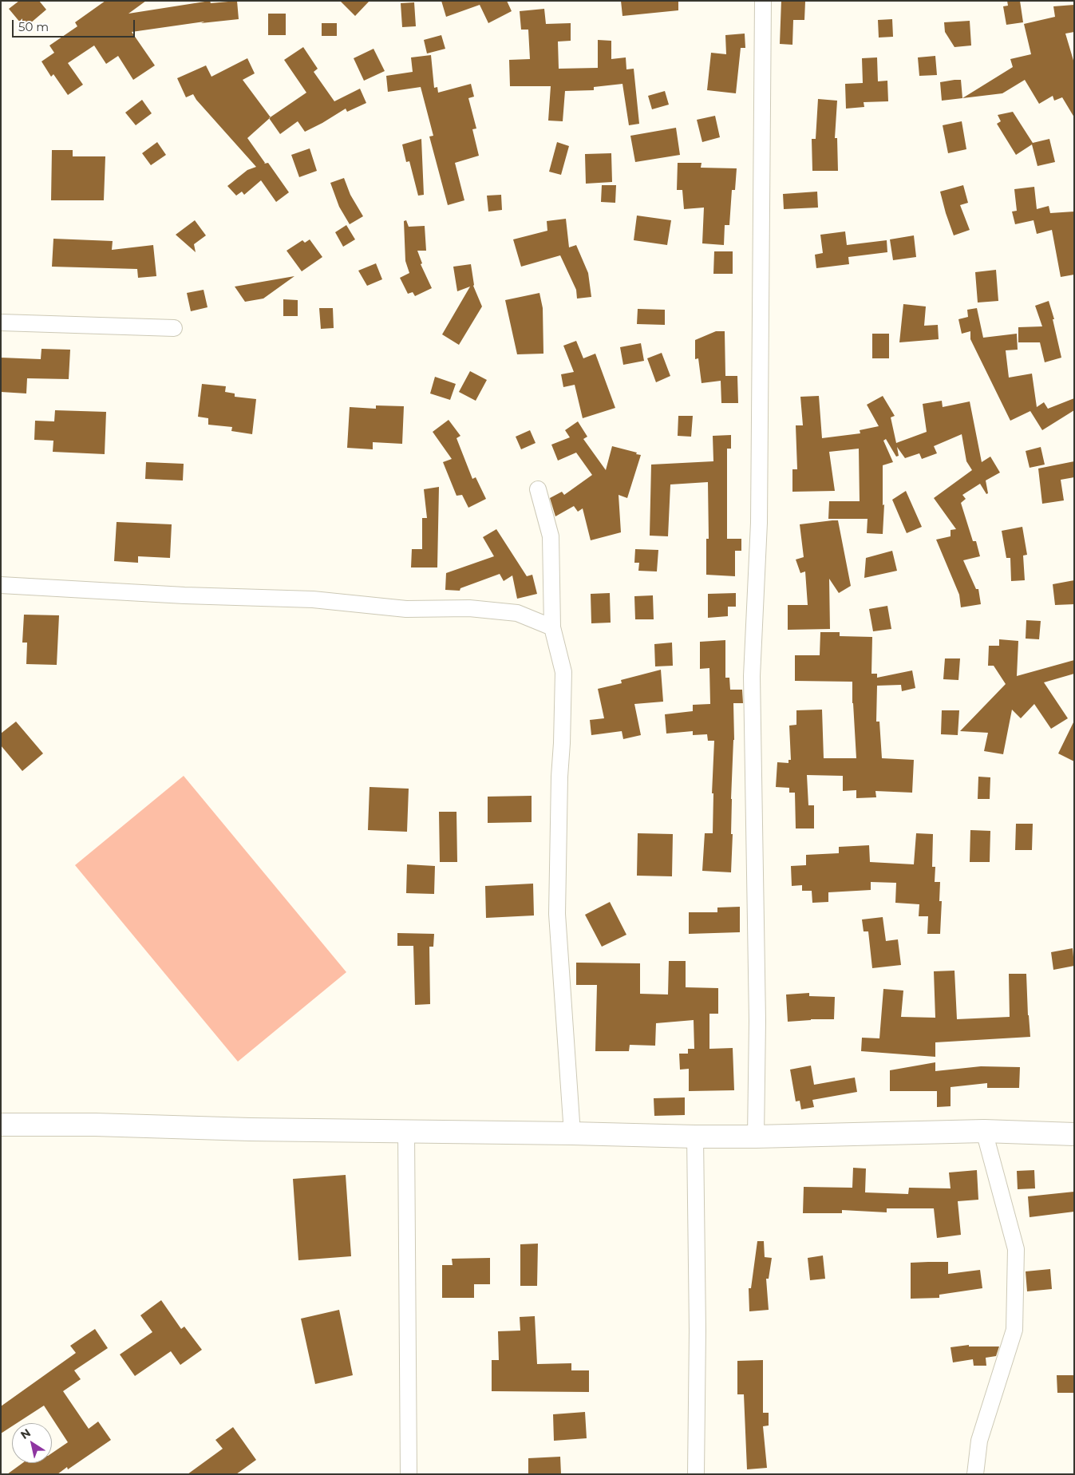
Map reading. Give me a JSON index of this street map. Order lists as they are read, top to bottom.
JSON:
{
  "scale_bar": "50 m",
  "north": "top left"
}
